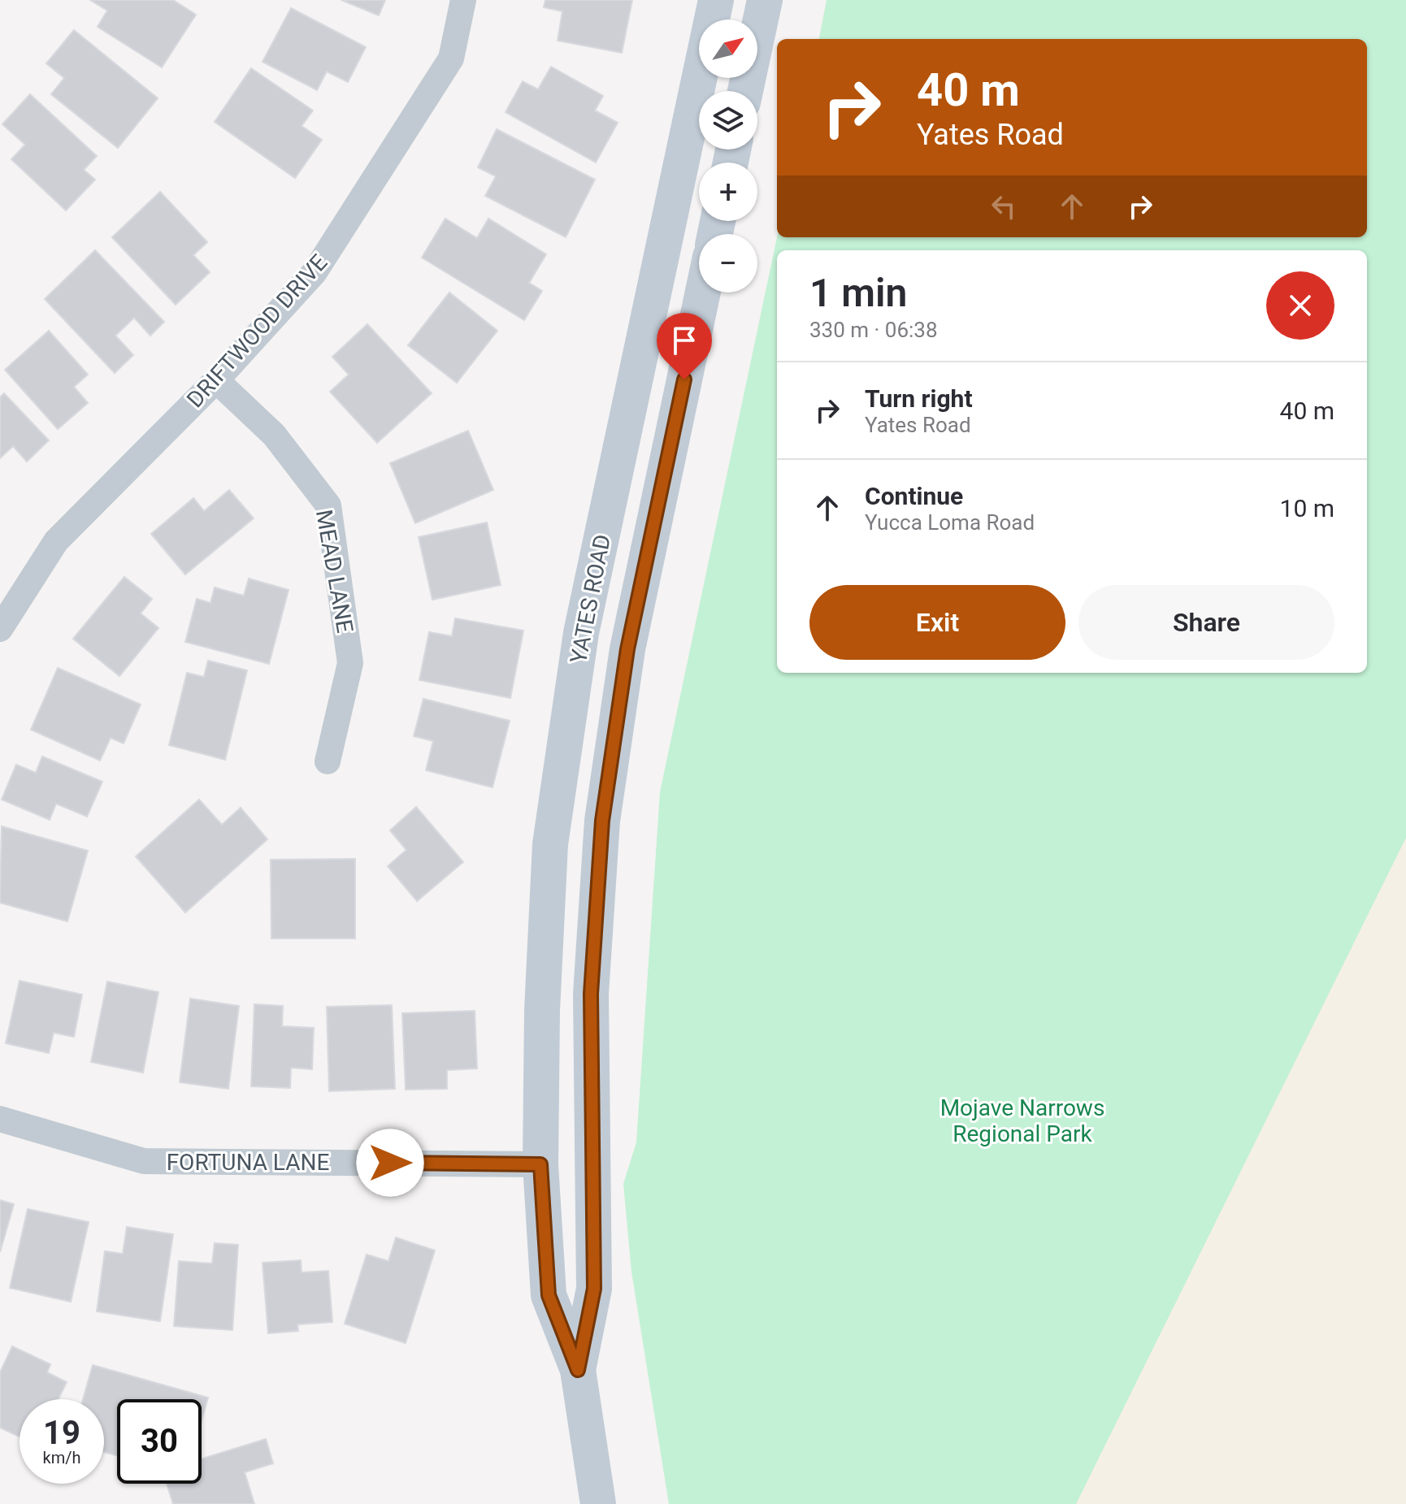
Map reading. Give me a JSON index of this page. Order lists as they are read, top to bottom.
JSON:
{
  "streets": {
    "main road": ["YATES ROAD"],
    "street": ["DRIFTWOOD DRIVE", "MEAD LANE", "FORTUNA LANE"]
  },
  "crossings": [
    ["DRIFTWOOD DRIVE", "MEAD LANE"],
    ["YATES ROAD", "FORTUNA LANE"]
  ],
  "parks": ["Mojave Narrows Regional Park"],
  "north": "top right",
  "page": {
    "map_buttons": ["+", "−"],
    "turn": ["40 m", "Yates Road"],
    "heading": ["1 min", "330 m · 06:38"],
    "list": [
      {
        "name": "Turn right",
        "note": "Yates Road",
        "value": "40 m"
      },
      {
        "name": "Continue",
        "note": "Yucca Loma Road",
        "value": "10 m"
      }
    ],
    "buttons": ["Exit", "Share"],
    "speed": "19 km/h",
    "limit": "30"
  }
}
